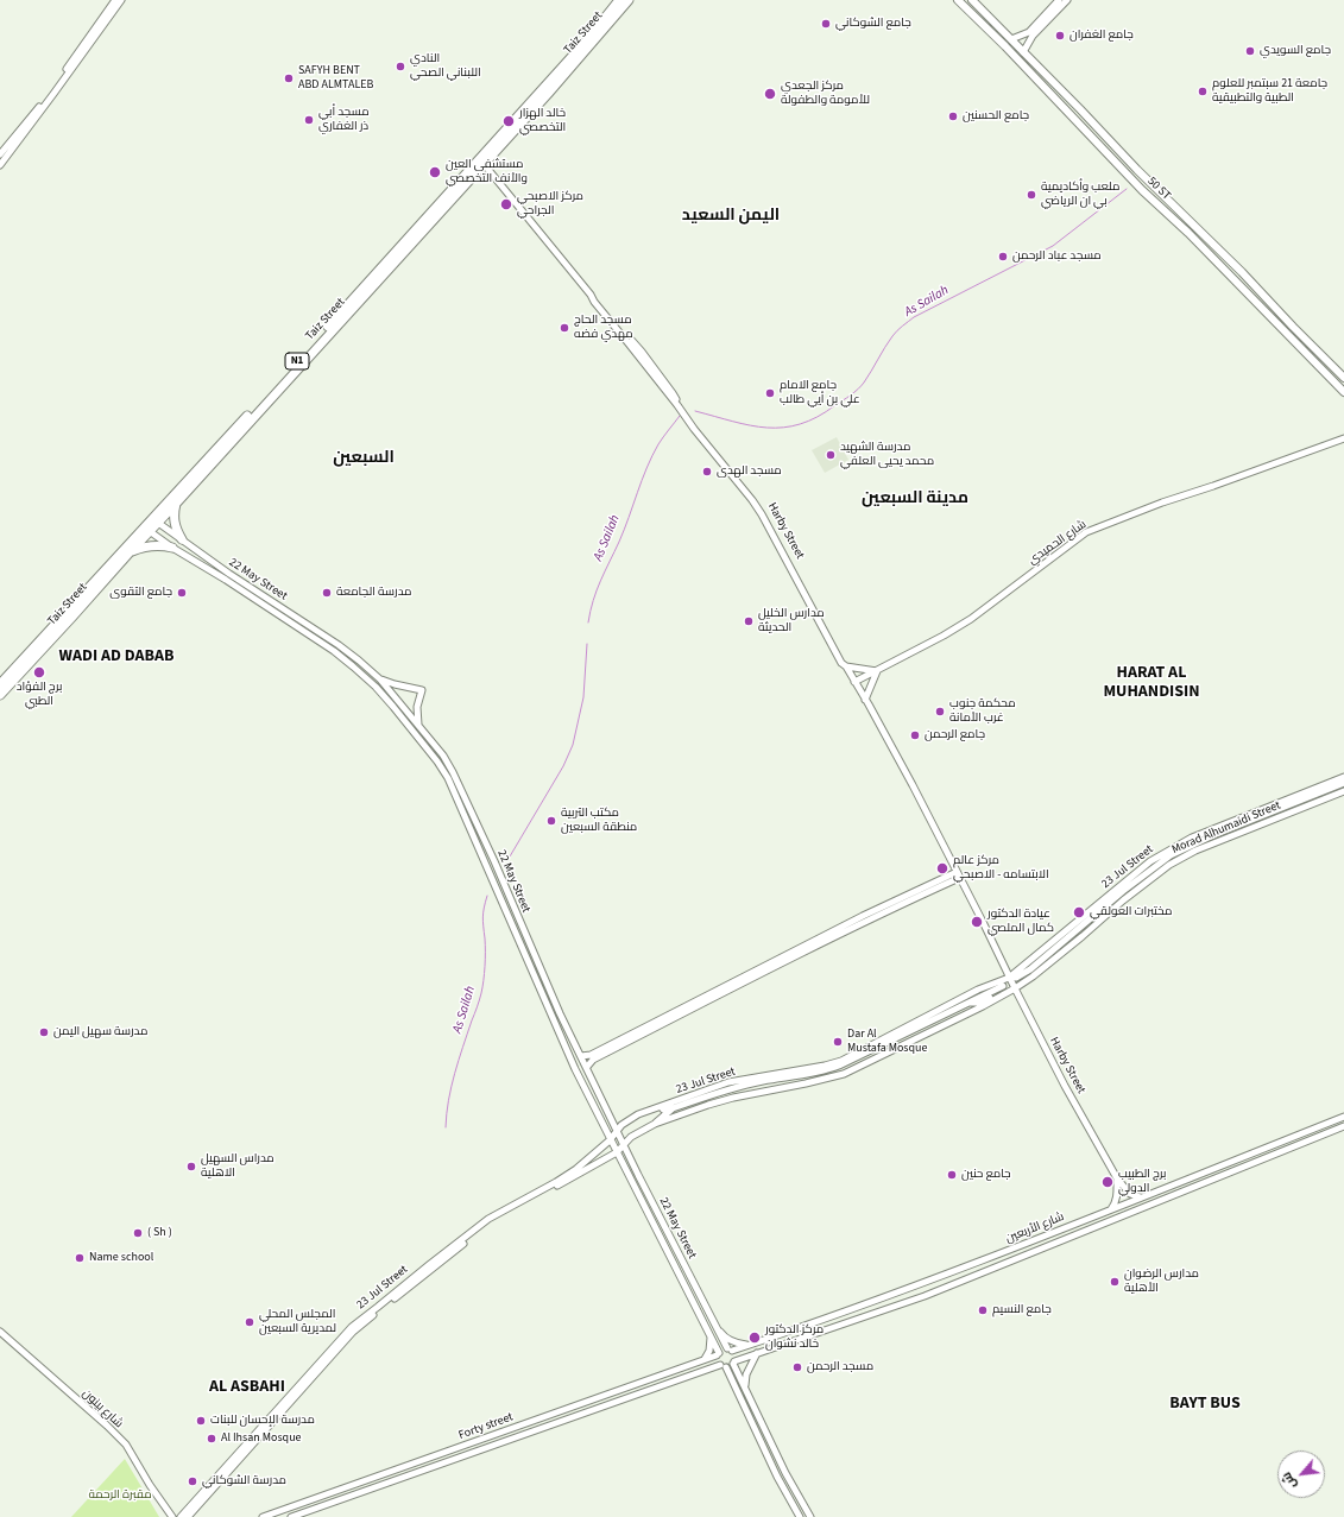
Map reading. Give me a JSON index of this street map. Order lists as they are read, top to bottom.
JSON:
{
  "streets": {
    "highway": ["Taiz Street", "N1"],
    "main road": ["50 ST"],
    "street": [
      "Harby Street",
      "شارع الحميدي",
      "22 May Street",
      "Morad Alhumaidi Street",
      "23 Jul Street",
      "شارع الأربعين",
      "شارع بينون",
      "Forty street"
    ]
  },
  "crossings": [
    ["Taiz Street", "Harby Street"],
    ["Taiz Street", "22 May Street"],
    ["Harby Street", "شارع الحميدي"],
    ["Harby Street", "Morad Alhumaidi Street"],
    ["Harby Street", "23 Jul Street"],
    ["Harby Street", "شارع الأربعين"],
    ["22 May Street", "23 Jul Street"],
    ["22 May Street", "شارع الأربعين"],
    ["22 May Street", "Forty street"],
    ["Morad Alhumaidi Street", "23 Jul Street"],
    ["شارع الأربعين", "Forty street"]
  ],
  "districts": [
    "اليمن السعيد",
    "السبعين",
    "مدينة السبعين",
    "WADI AD DABAB",
    "HARAT AL MUHANDISIN",
    "AL ASBAHI",
    "BAYT BUS"
  ],
  "water": ["As Sailah"],
  "parks": ["مقبرة الرحمة"],
  "places": [
    "جامع الشوكاني",
    "جامع الغفران",
    "جامع السويدي",
    "النادي اللبناني الصحي",
    "SAFYH BENT ABD ALMTALEB",
    "جامعة 21 سبتمبر للعلوم الطبية والتطبيقية",
    "مركز الجعدي للأمومة والطفولة",
    "جامع الحسنين",
    "مسجد أبي ذر الغفاري",
    "خالد الهزار التخصصي",
    "مستشفى العين والأنف التخصصي",
    "ملعب وأكاديمية بي ان الرياضي",
    "مركز الاصبحي الجراحي",
    "مسجد عباد الرحمن",
    "مسجد الحاج مهدي فضه",
    "جامع الامام علي بن أيي طالب",
    "مدرسة الشهيد محمد يحيى العلفي",
    "مسجد الهدى",
    "جامع التقوى",
    "مدرسة الجامعة",
    "مدارس الخليل الحديثة",
    "برج الفؤاد الطبي",
    "محكمة جنوب غرب الأمانة",
    "جامع الرحمن",
    "مكتب التربية منطقة السبعين",
    "مركز عالم الابتسامه - الاصبحي",
    "مختبرات العولقي",
    "عيادة الدكتور كمال الملصي",
    "مدرسة سهيل اليمن",
    "Dar Al Mustafa Mosque",
    "مدراس السهيل الاهلية",
    "جامع حنين",
    "برج الطبيب الدولي",
    "( Sh )",
    "Name school",
    "مدارس الرضوان الأهلية",
    "جامع النسيم",
    "المجلس المحلي لمديرية السبعين",
    "مركز الدكتور خالد نشوان",
    "مسجد الرحمن",
    "مدرسة الإحسان للبنات",
    "Al Ihsan Mosque",
    "مدرسة الشوكاني"
  ],
  "north": "bottom left"
}
